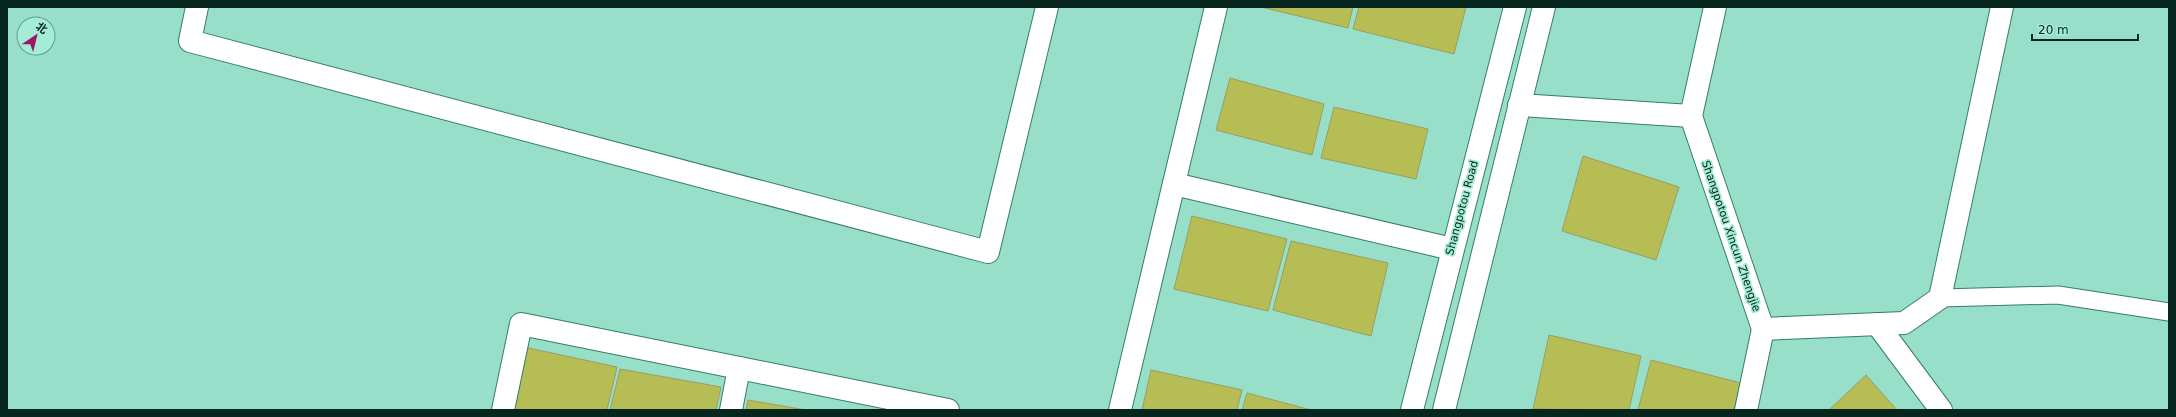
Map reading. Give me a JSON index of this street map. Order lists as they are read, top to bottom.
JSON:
{
  "streets": {
    "street": ["Shangpotou Road", "Shangpotou Xincun Zhengjie"]
  },
  "scale_bar": "20 m",
  "north": "top right"
}
